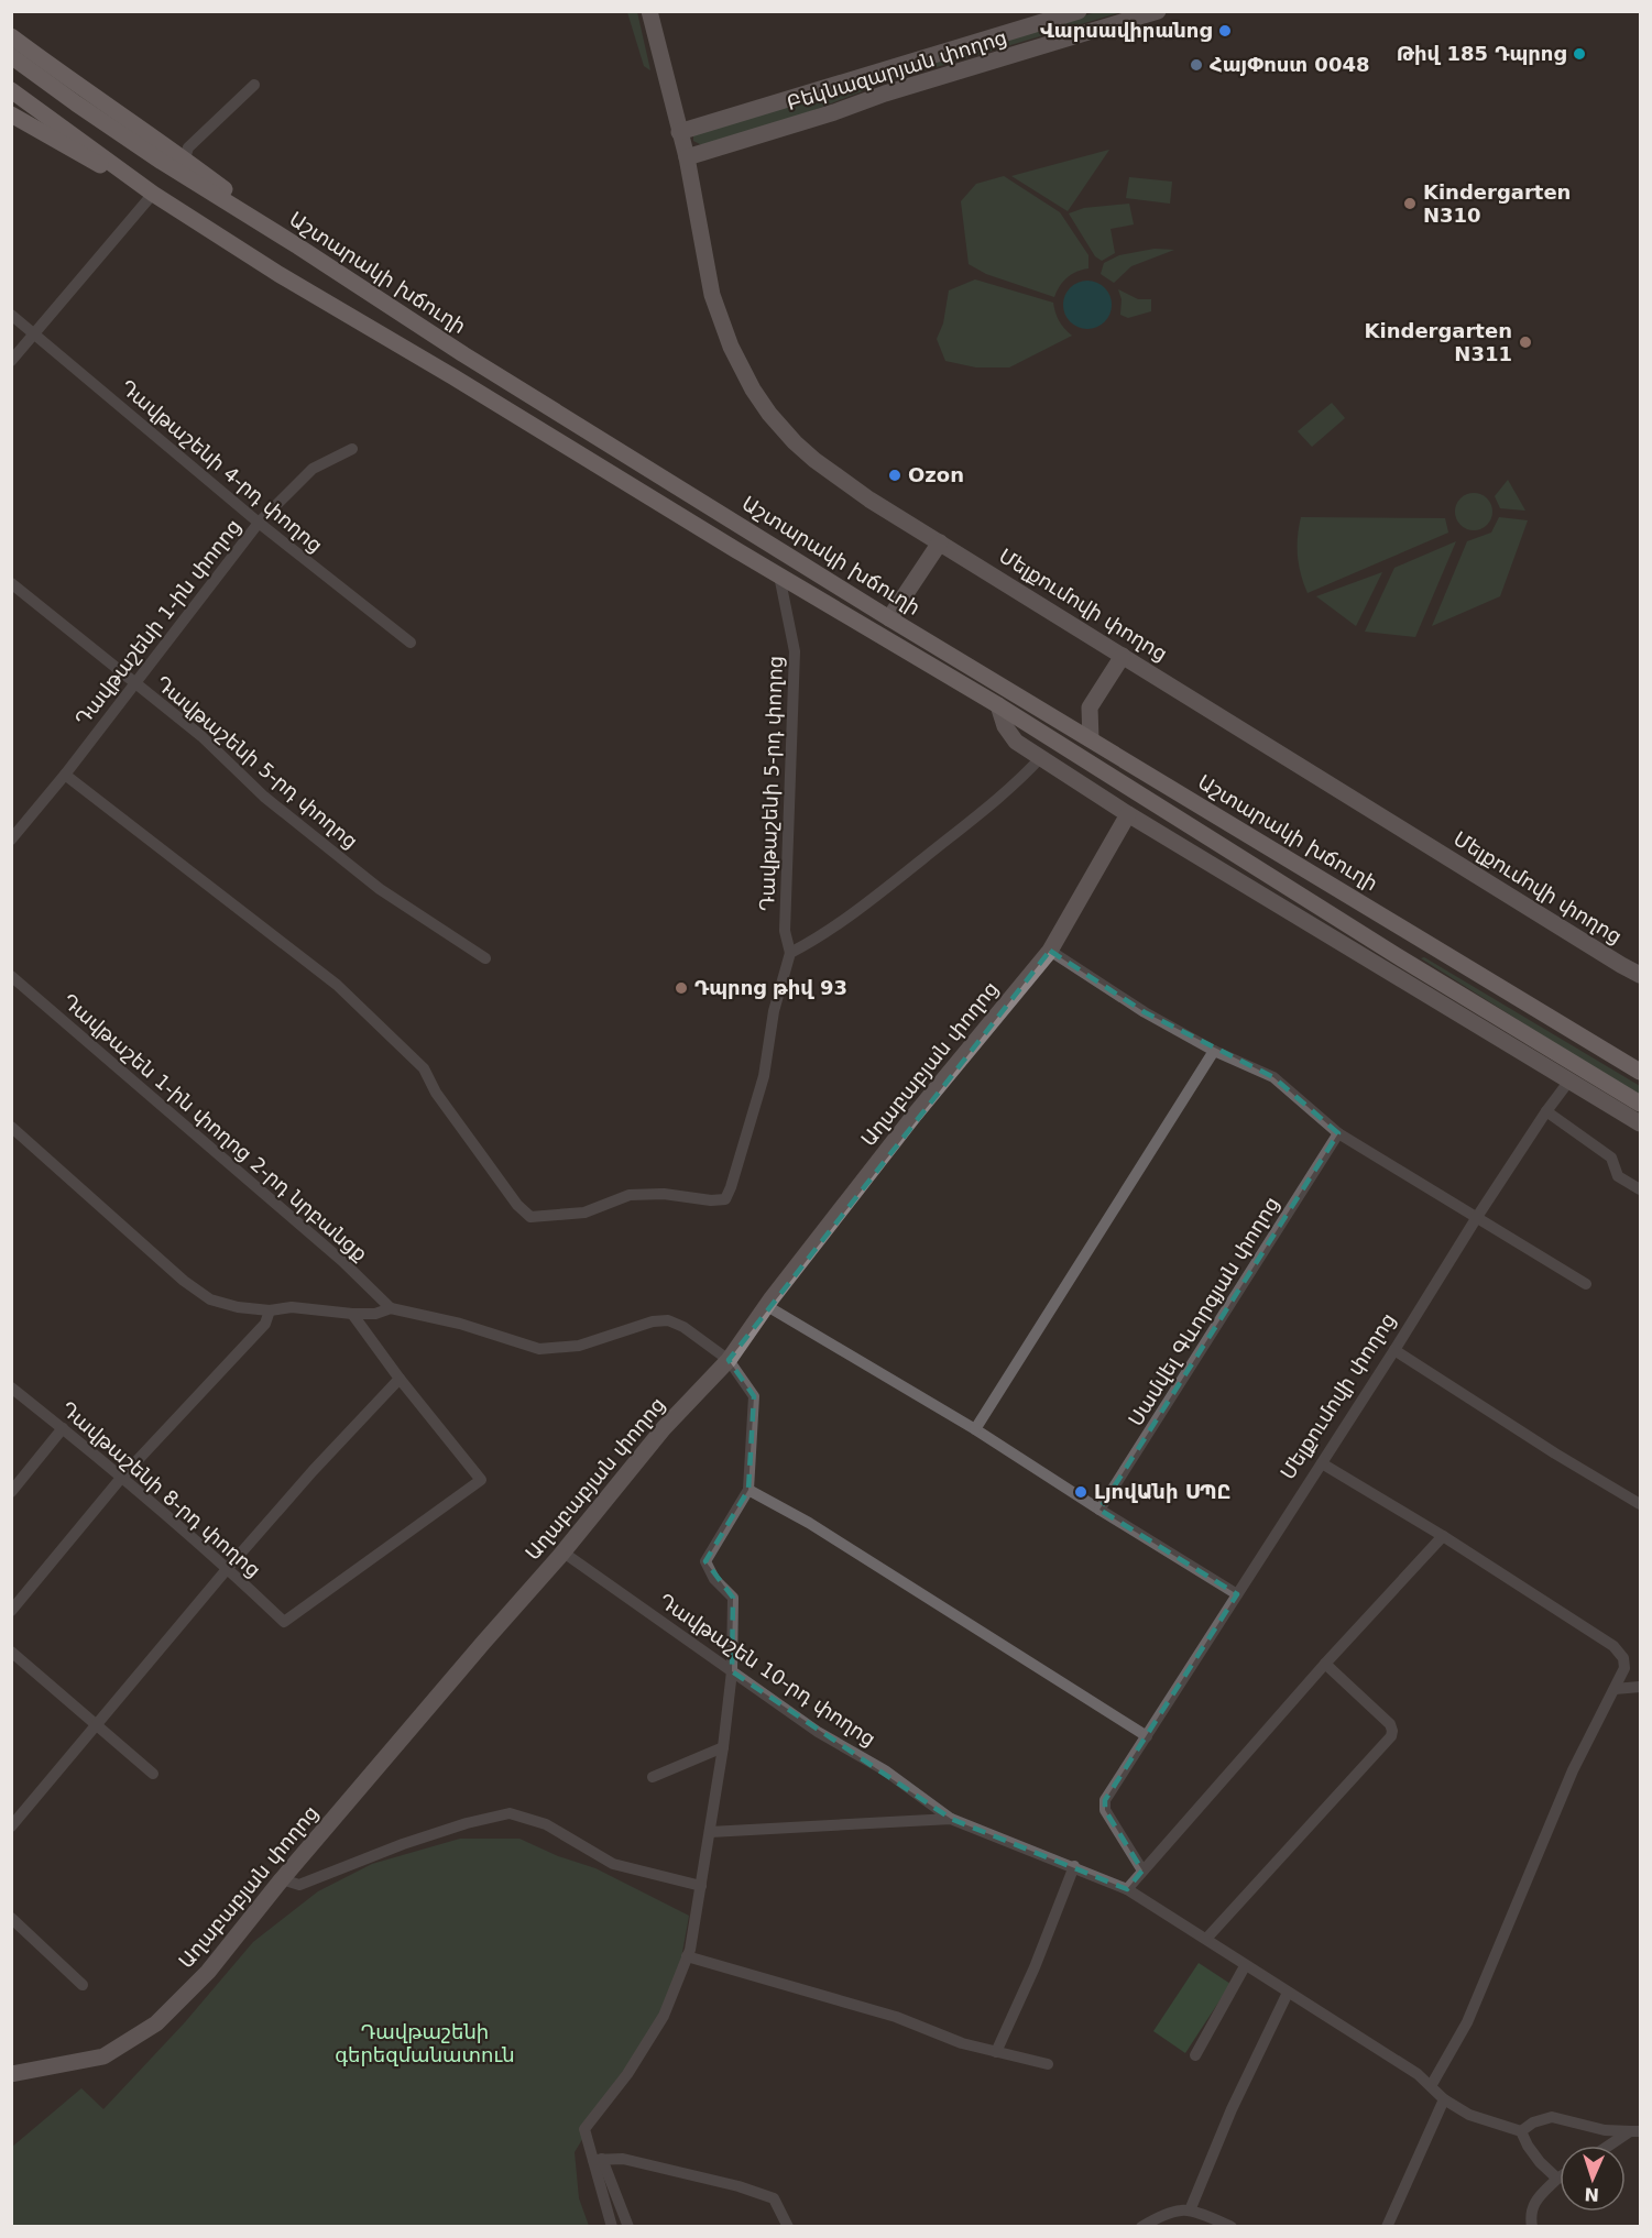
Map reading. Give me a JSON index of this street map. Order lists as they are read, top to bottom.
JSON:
{
  "streets": {
    "main road": ["Աշտարակի խճուղի"],
    "street": [
      "Բեկնազարյան փողոց",
      "Դավթաշենի 4-րդ փողոց",
      "Մելքումովի փողոց",
      "Դավթաշենի 1-ին փողոց",
      "Դավթաշենի 5-րդ փողոց",
      "Աղաբաբյան փողոց",
      "Դավթաշեն 1-ին փողոց 2-րդ նրբանցք",
      "Սամվել Գևորգյան փողոց",
      "Դավթաշենի 8-րդ փողոց",
      "Դավթաշեն 10-րդ փողոց"
    ]
  },
  "crossings": [
    ["Բեկնազարյան փողոց", "Մելքումովի փողոց"],
    ["Աշտարակի խճուղի", "Դավթաշենի 5-րդ փողոց"],
    ["Դավթաշենի 4-րդ փողոց", "Դավթաշենի 1-ին փողոց"],
    ["Դավթաշենի 1-ին փողոց", "Դավթաշենի 5-րդ փողոց"],
    ["Աղաբաբյան փողոց", "Դավթաշեն 10-րդ փողոց"]
  ],
  "parks": ["Դավթաշենի գերեզմանատուն"],
  "places": [
    "Վարսավիրանոց",
    "Թիվ 185 Դպրոց",
    "ՀայՓոստ 0048",
    "Kindergarten N310",
    "Kindergarten N311",
    "Ozon",
    "Դպրոց թիվ 93",
    "ԼյովԱնի ՍՊԸ"
  ],
  "north": "bottom"
}
